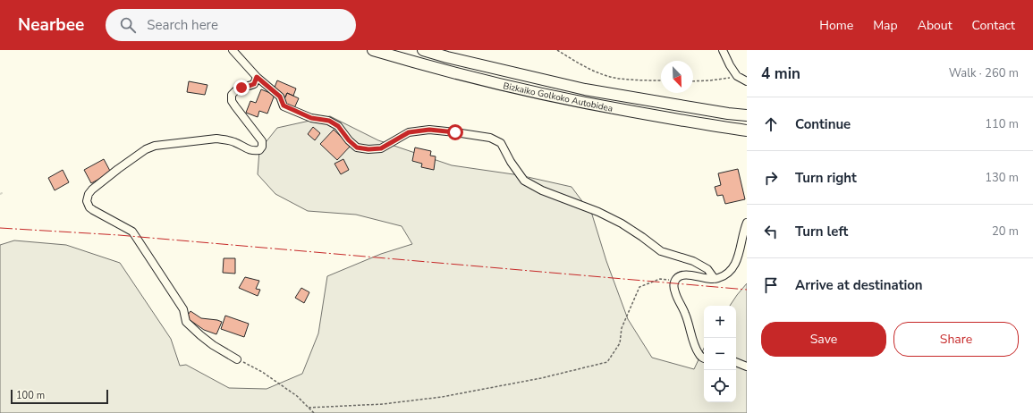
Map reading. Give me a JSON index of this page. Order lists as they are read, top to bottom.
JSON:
{
  "streets": {
    "highway": ["Bizkaiko Golkoko Autobidea"]
  },
  "scale_bar": "100 m",
  "north": "bottom right",
  "page": {
    "header": "Nearbee",
    "search": "Search here",
    "nav": [
      "Home",
      "Map",
      "About",
      "Contact"
    ],
    "heading": ["4 min", "Walk · 260 m"],
    "list": [
      ["Continue", "110 m"],
      ["Turn right", "130 m"],
      ["Turn left", "20 m"],
      "Arrive at destination"
    ],
    "map_buttons": ["+", "−"],
    "buttons": ["Save", "Share"],
    "scale": "100 m"
  }
}
